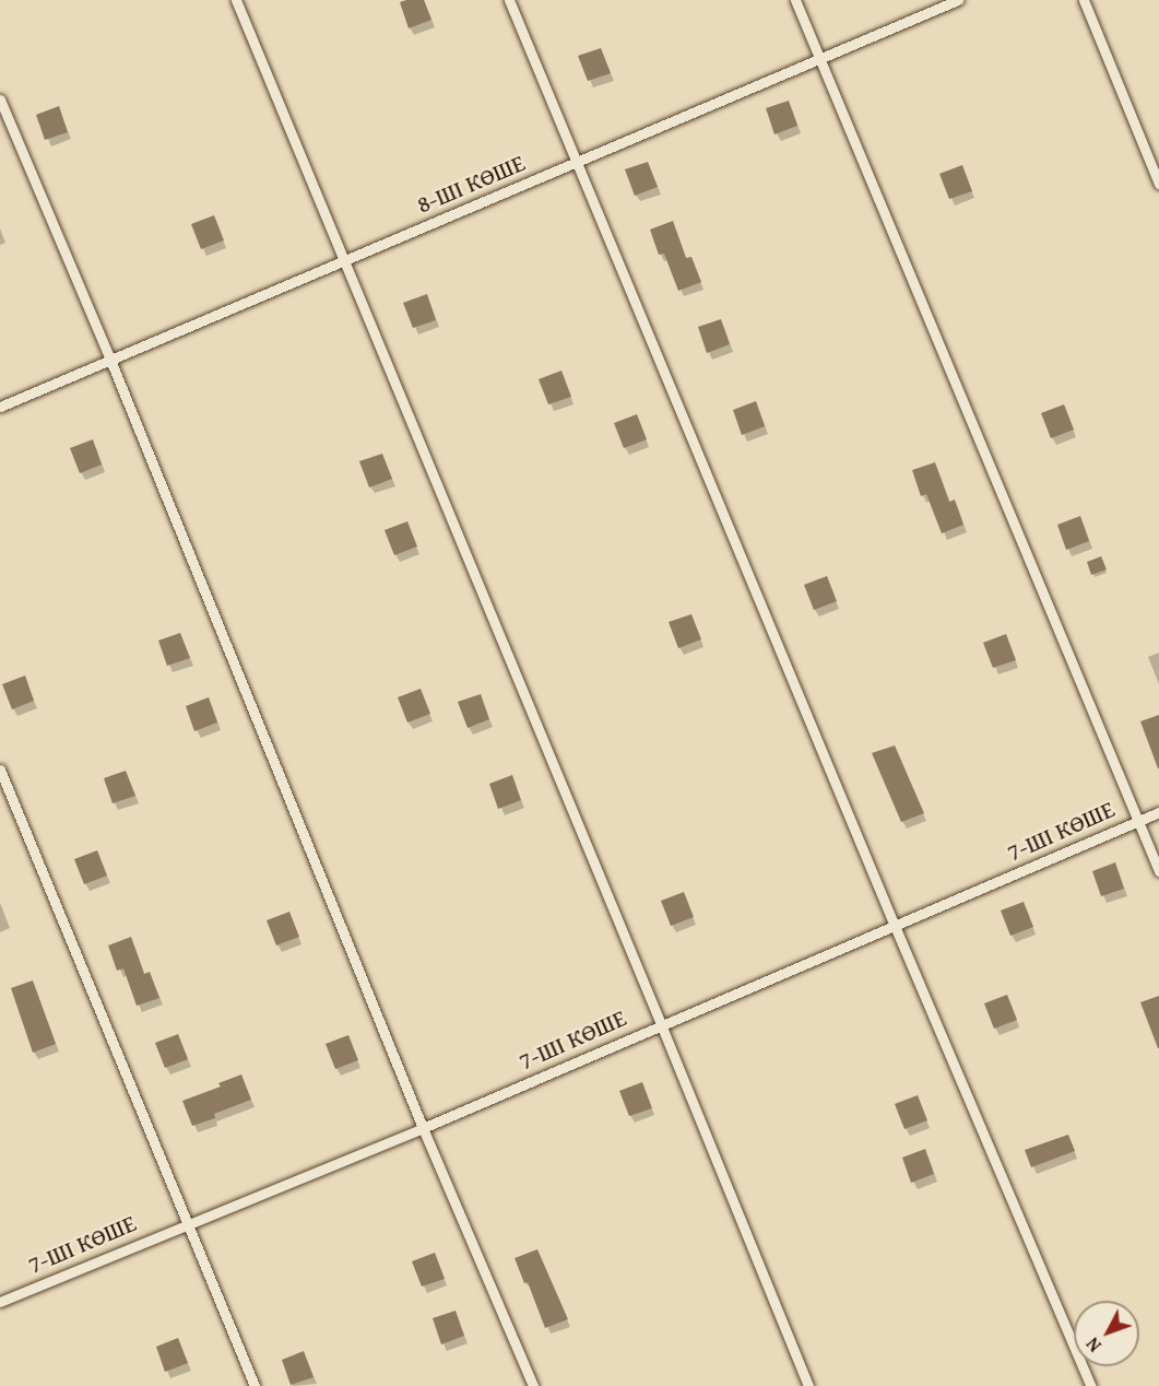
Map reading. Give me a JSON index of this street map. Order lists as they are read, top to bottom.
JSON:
{
  "streets": {
    "lane": ["8-ШІ КӨШЕ", "7-ШІ КӨШЕ"]
  },
  "north": "bottom left"
}
